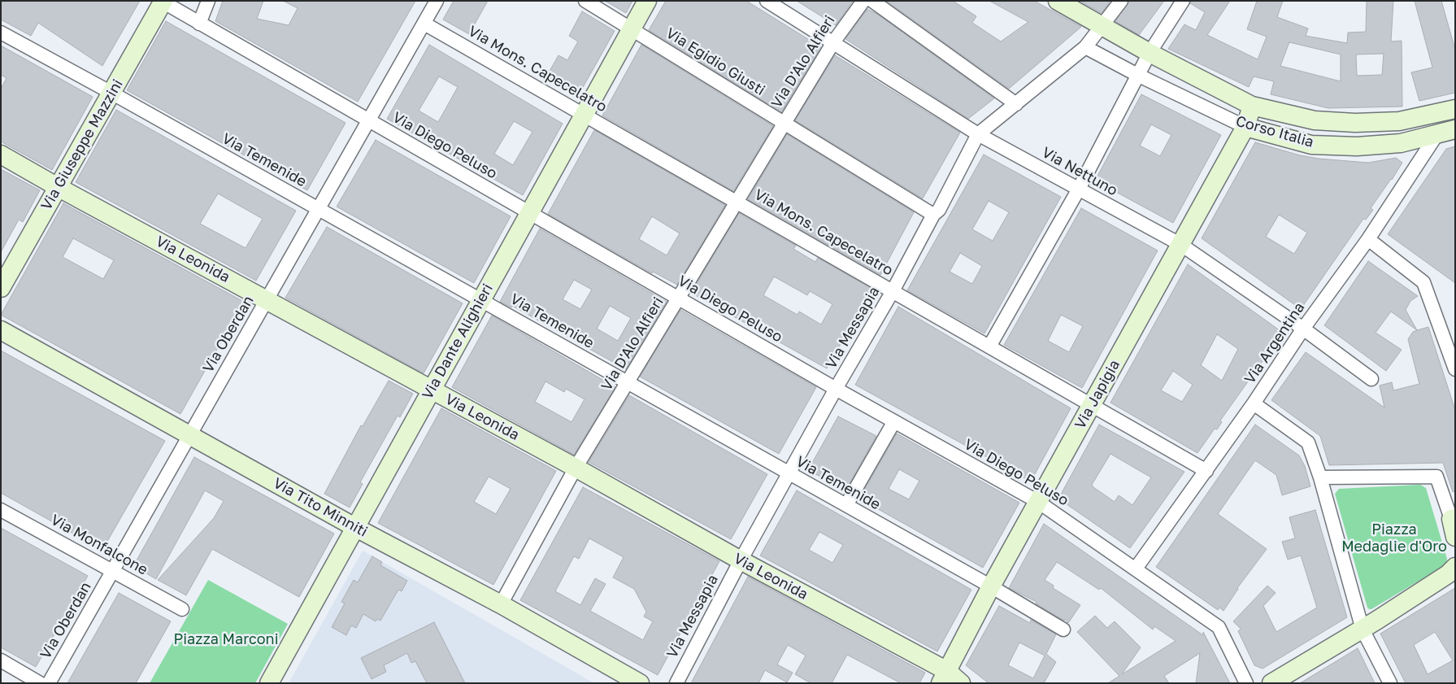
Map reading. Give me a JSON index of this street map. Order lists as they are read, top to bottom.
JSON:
{
  "streets": {
    "street": [
      "Via Egidio Giusti",
      "Via D'Alo Alfieri",
      "Via Mons. Capecelatro",
      "Corso Italia",
      "Via Giuseppe Mazzini",
      "Via Diego Peluso",
      "Via Temenide",
      "Via Nettuno",
      "Via Leonida",
      "Via Messapia",
      "Via Oberdan",
      "Via Dante Alighieri",
      "Via Argentina",
      "Via Japigia",
      "Via Tito Minniti",
      "Via Monfalcone"
    ]
  },
  "crossings": [
    ["Via Egidio Giusti", "Via D'Alo Alfieri"],
    ["Via Egidio Giusti", "Via Messapia"],
    ["Via Egidio Giusti", "Via Dante Alighieri"],
    ["Via D'Alo Alfieri", "Via Mons. Capecelatro"],
    ["Via D'Alo Alfieri", "Via Diego Peluso"],
    ["Via D'Alo Alfieri", "Via Temenide"],
    ["Via D'Alo Alfieri", "Via Nettuno"],
    ["Via D'Alo Alfieri", "Via Leonida"],
    ["Via D'Alo Alfieri", "Via Tito Minniti"],
    ["Via Mons. Capecelatro", "Via Messapia"],
    ["Via Mons. Capecelatro", "Via Oberdan"],
    ["Via Mons. Capecelatro", "Via Dante Alighieri"],
    ["Via Mons. Capecelatro", "Via Argentina"],
    ["Via Mons. Capecelatro", "Via Japigia"],
    ["Corso Italia", "Via Messapia"],
    ["Corso Italia", "Via Argentina"],
    ["Corso Italia", "Via Japigia"],
    ["Via Giuseppe Mazzini", "Via Diego Peluso"],
    ["Via Giuseppe Mazzini", "Via Temenide"],
    ["Via Giuseppe Mazzini", "Via Leonida"],
    ["Via Diego Peluso", "Via Messapia"],
    ["Via Diego Peluso", "Via Oberdan"],
    ["Via Diego Peluso", "Via Dante Alighieri"],
    ["Via Diego Peluso", "Via Argentina"],
    ["Via Diego Peluso", "Via Japigia"],
    ["Via Temenide", "Via Messapia"],
    ["Via Temenide", "Via Oberdan"],
    ["Via Temenide", "Via Dante Alighieri"],
    ["Via Temenide", "Via Japigia"],
    ["Via Nettuno", "Via Messapia"],
    ["Via Nettuno", "Via Argentina"],
    ["Via Nettuno", "Via Japigia"],
    ["Via Leonida", "Via Messapia"],
    ["Via Leonida", "Via Oberdan"],
    ["Via Leonida", "Via Dante Alighieri"],
    ["Via Leonida", "Via Japigia"],
    ["Via Oberdan", "Via Tito Minniti"],
    ["Via Oberdan", "Via Monfalcone"],
    ["Via Dante Alighieri", "Via Tito Minniti"]
  ],
  "parks": ["Piazza Medaglie d'Oro", "Piazza Marconi"]
}
